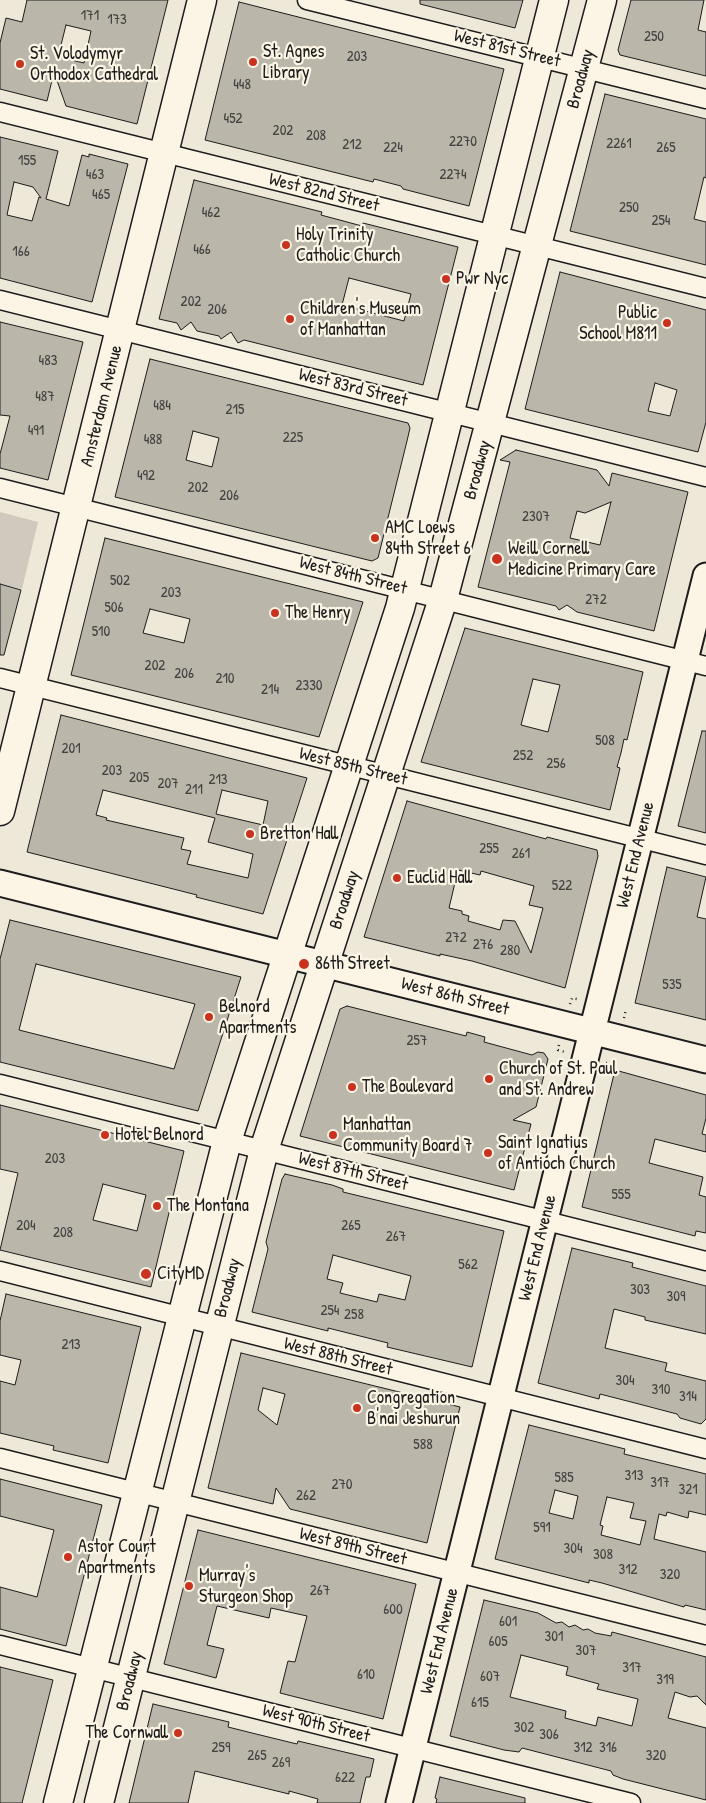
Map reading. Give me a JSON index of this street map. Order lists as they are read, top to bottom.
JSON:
{
  "streets": {
    "main road": ["Broadway", "Amsterdam Avenue"],
    "street": [
      "West 81st Street",
      "West 82nd Street",
      "West 83rd Street",
      "West 84th Street",
      "West 85th Street",
      "West End Avenue",
      "West 86th Street",
      "West 87th Street",
      "West 88th Street",
      "West 89th Street",
      "West 90th Street"
    ]
  },
  "crossings": [
    ["West 81st Street", "Broadway"],
    ["Broadway", "West 82nd Street"],
    ["Broadway", "West 83rd Street"],
    ["Broadway", "West 84th Street"],
    ["Broadway", "West 85th Street"],
    ["Broadway", "West 86th Street"],
    ["Broadway", "West 87th Street"],
    ["Broadway", "West 88th Street"],
    ["Broadway", "West 89th Street"],
    ["Broadway", "West 90th Street"],
    ["West 82nd Street", "Amsterdam Avenue"],
    ["West 83rd Street", "Amsterdam Avenue"],
    ["Amsterdam Avenue", "West 84th Street"],
    ["Amsterdam Avenue", "West 85th Street"],
    ["West 84th Street", "West End Avenue"],
    ["West 85th Street", "West End Avenue"],
    ["West End Avenue", "West 86th Street"],
    ["West End Avenue", "West 87th Street"],
    ["West End Avenue", "West 88th Street"],
    ["West End Avenue", "West 89th Street"],
    ["West End Avenue", "West 90th Street"]
  ],
  "places": [
    "St. Agnes Library",
    "St. Volodymyr Orthodox Cathedral",
    "Holy Trinity Catholic Church",
    "Pwr Nyc",
    "Children's Museum of Manhattan",
    "Public School M811",
    "AMC Loews 84th Street 6",
    "Weill Cornell Medicine Primary Care",
    "The Henry",
    "Bretton Hall",
    "Euclid Hall",
    "86th Street",
    "Belnord Apartments",
    "Church of St. Paul and St. Andrew",
    "The Boulevard",
    "Hotel Belnord",
    "Manhattan Community Board 7",
    "Saint Ignatius of Antioch Church",
    "The Montana",
    "CityMD",
    "Congregation B'nai Jeshurun",
    "Astor Court Apartments",
    "Murray's Sturgeon Shop",
    "The Cornwall"
  ],
  "house_numbers": [
    "171",
    "173",
    "250",
    "203",
    "448",
    "452",
    "202",
    "208",
    "2270",
    "2261",
    "212",
    "224",
    "265",
    "155",
    "463",
    "2274",
    "465",
    "250",
    "462",
    "254",
    "466",
    "166",
    "202",
    "206",
    "483",
    "487",
    "484",
    "215",
    "491",
    "225",
    "488",
    "492",
    "202",
    "206",
    "2307",
    "502",
    "203",
    "272",
    "506",
    "510",
    "202",
    "206",
    "210",
    "2330",
    "214",
    "508",
    "201",
    "252",
    "256",
    "203",
    "205",
    "213",
    "207",
    "211",
    "255",
    "261",
    "522",
    "272",
    "276",
    "280",
    "535",
    "257",
    "203",
    "555",
    "204",
    "265",
    "208",
    "267",
    "562",
    "303",
    "309",
    "254",
    "258",
    "213",
    "304",
    "310",
    "314",
    "588",
    "313",
    "585",
    "317",
    "270",
    "321",
    "262",
    "591",
    "304",
    "308",
    "312",
    "320",
    "267",
    "600",
    "601",
    "301",
    "605",
    "307",
    "317",
    "610",
    "607",
    "319",
    "615",
    "302",
    "306",
    "259",
    "312",
    "316",
    "265",
    "320",
    "269",
    "622"
  ]
}
